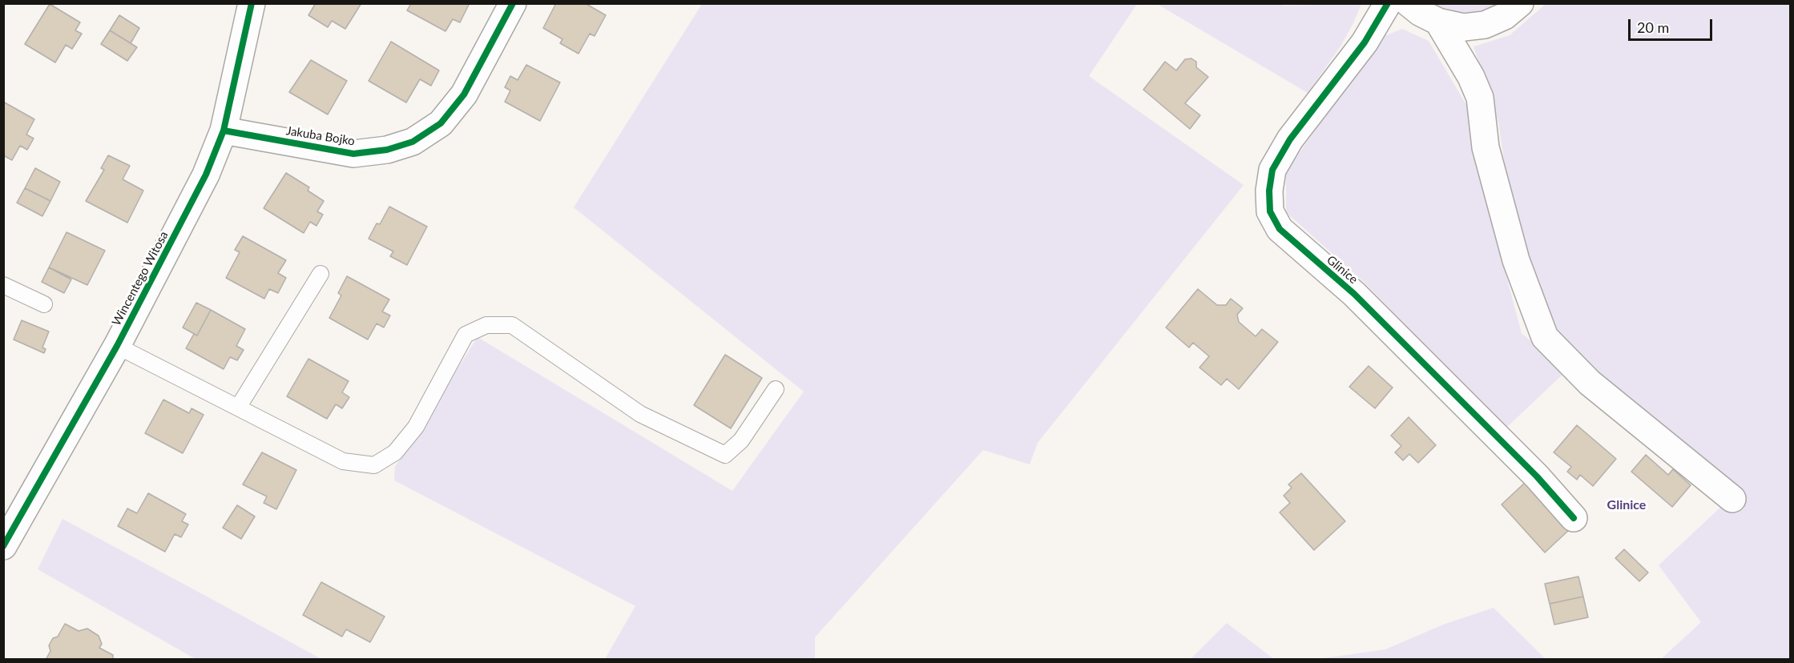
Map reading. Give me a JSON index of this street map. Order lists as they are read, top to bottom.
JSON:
{
  "streets": {
    "street": ["Jakuba Bojko", "Glinice", "Wincentego Witosa"]
  },
  "crossings": [
    ["Jakuba Bojko", "Wincentego Witosa"]
  ],
  "districts": ["Glinice"],
  "scale_bar": "20 m"
}
